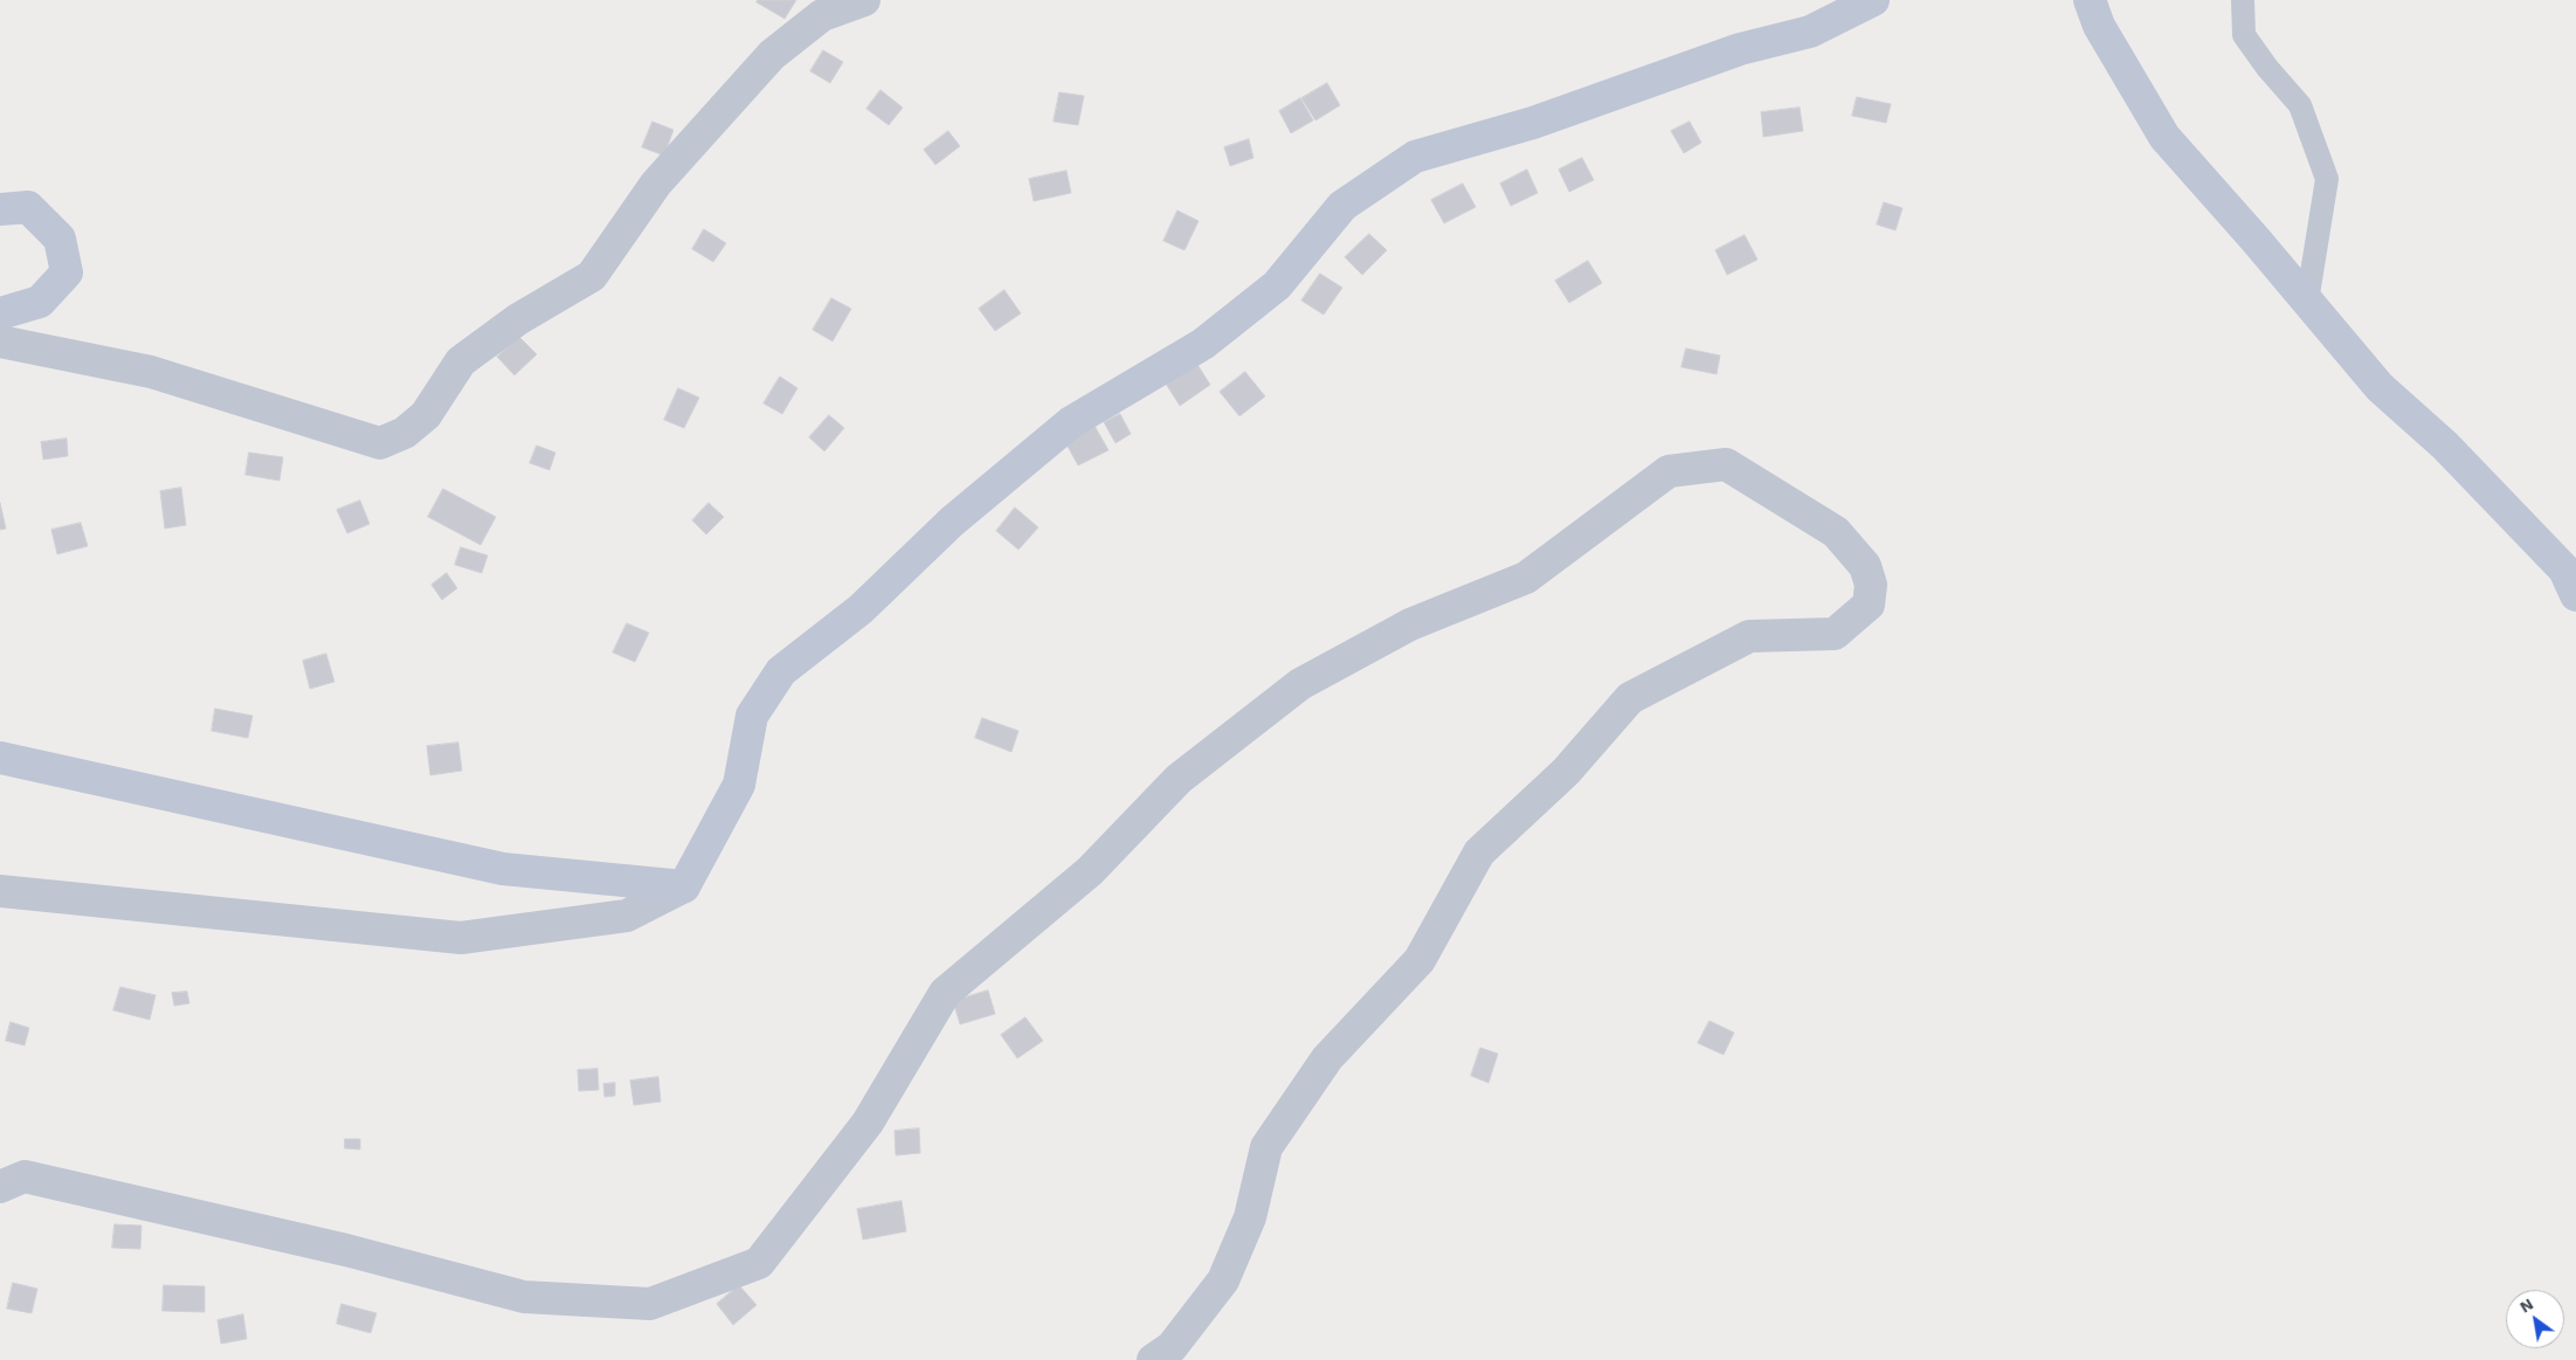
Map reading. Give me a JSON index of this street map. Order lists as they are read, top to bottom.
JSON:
{
  "north": "top left"
}
